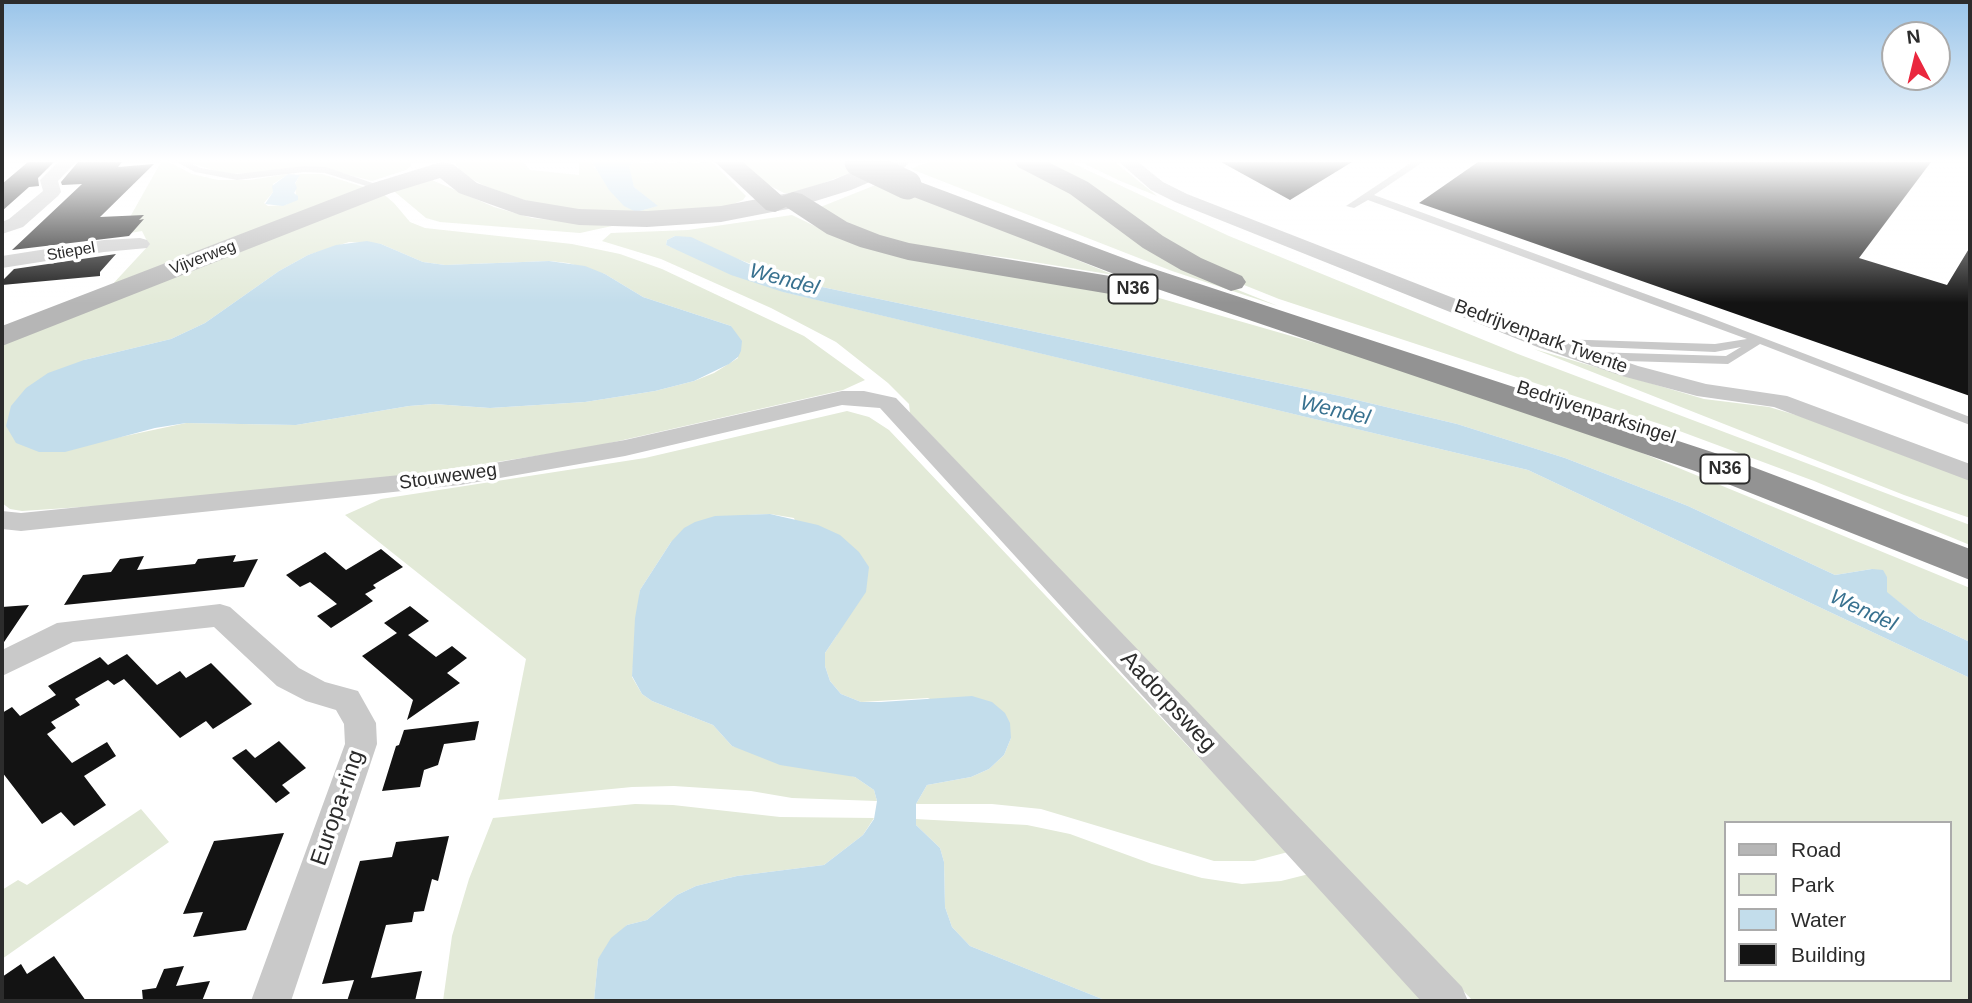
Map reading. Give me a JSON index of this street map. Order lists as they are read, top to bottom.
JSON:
{
  "streets": {
    "highway": ["N36", "Bedrijvenparksingel"],
    "main road": ["Vijverweg"],
    "street": [
      "Stiepel",
      "Bedrijvenpark Twente",
      "Stouweweg",
      "Aadorpsweg",
      "Europa-ring"
    ]
  },
  "crossings": [
    ["N36", "Bedrijvenparksingel"],
    ["Stouweweg", "Aadorpsweg"]
  ],
  "water": ["Wendel"],
  "legend": [
    "Road",
    "Park",
    "Water",
    "Building"
  ],
  "north": "top"
}
